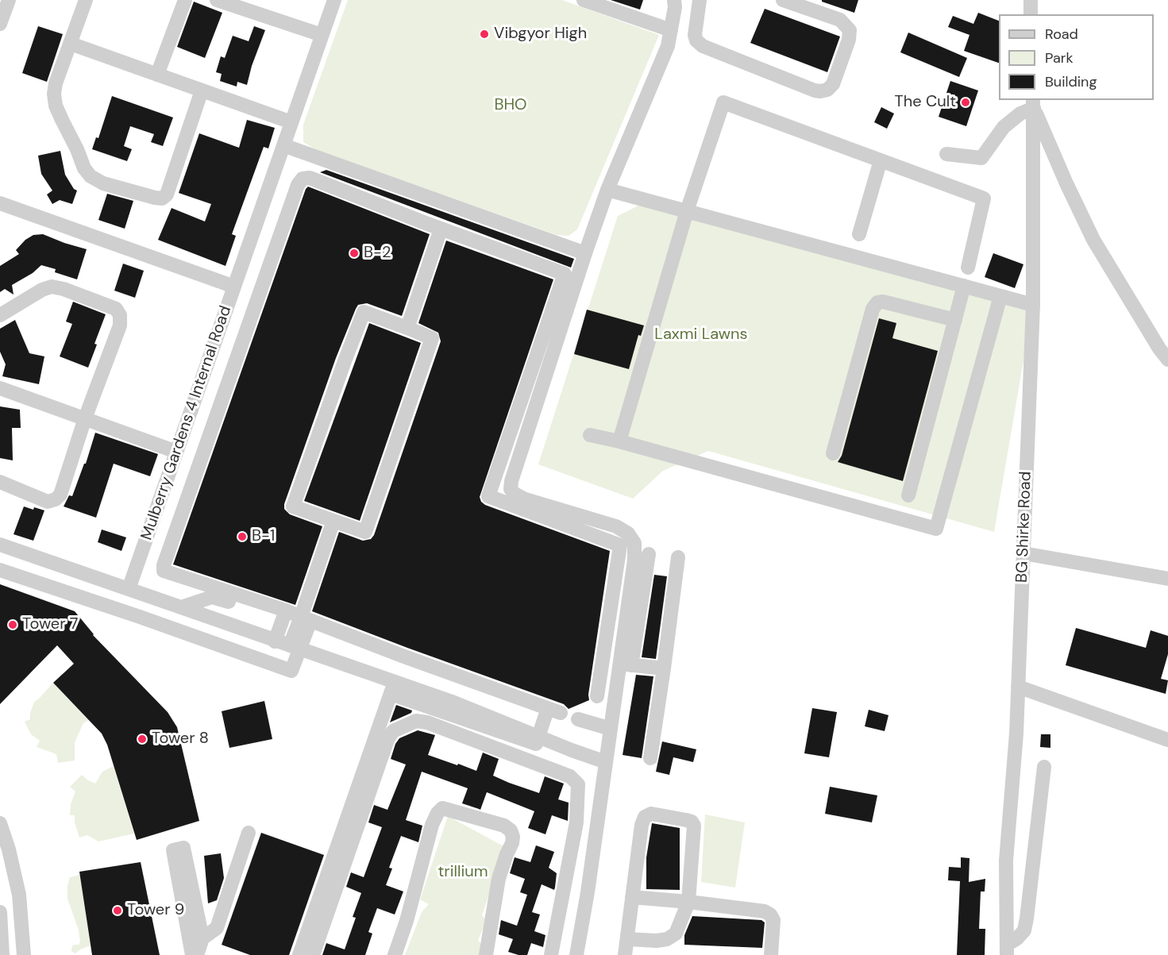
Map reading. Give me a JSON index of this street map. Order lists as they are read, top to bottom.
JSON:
{
  "streets": {
    "street": ["Mulberry Gardens 4 Internal Road", "BG Shirke Road"]
  },
  "parks": ["BHO", "Laxmi Lawns", "trillium"],
  "places": [
    "Vibgyor High",
    "The Cult",
    "B-2",
    "B-1",
    "Tower 7",
    "Tower 8",
    "Tower 9"
  ],
  "legend": ["Road", "Park", "Building"]
}
